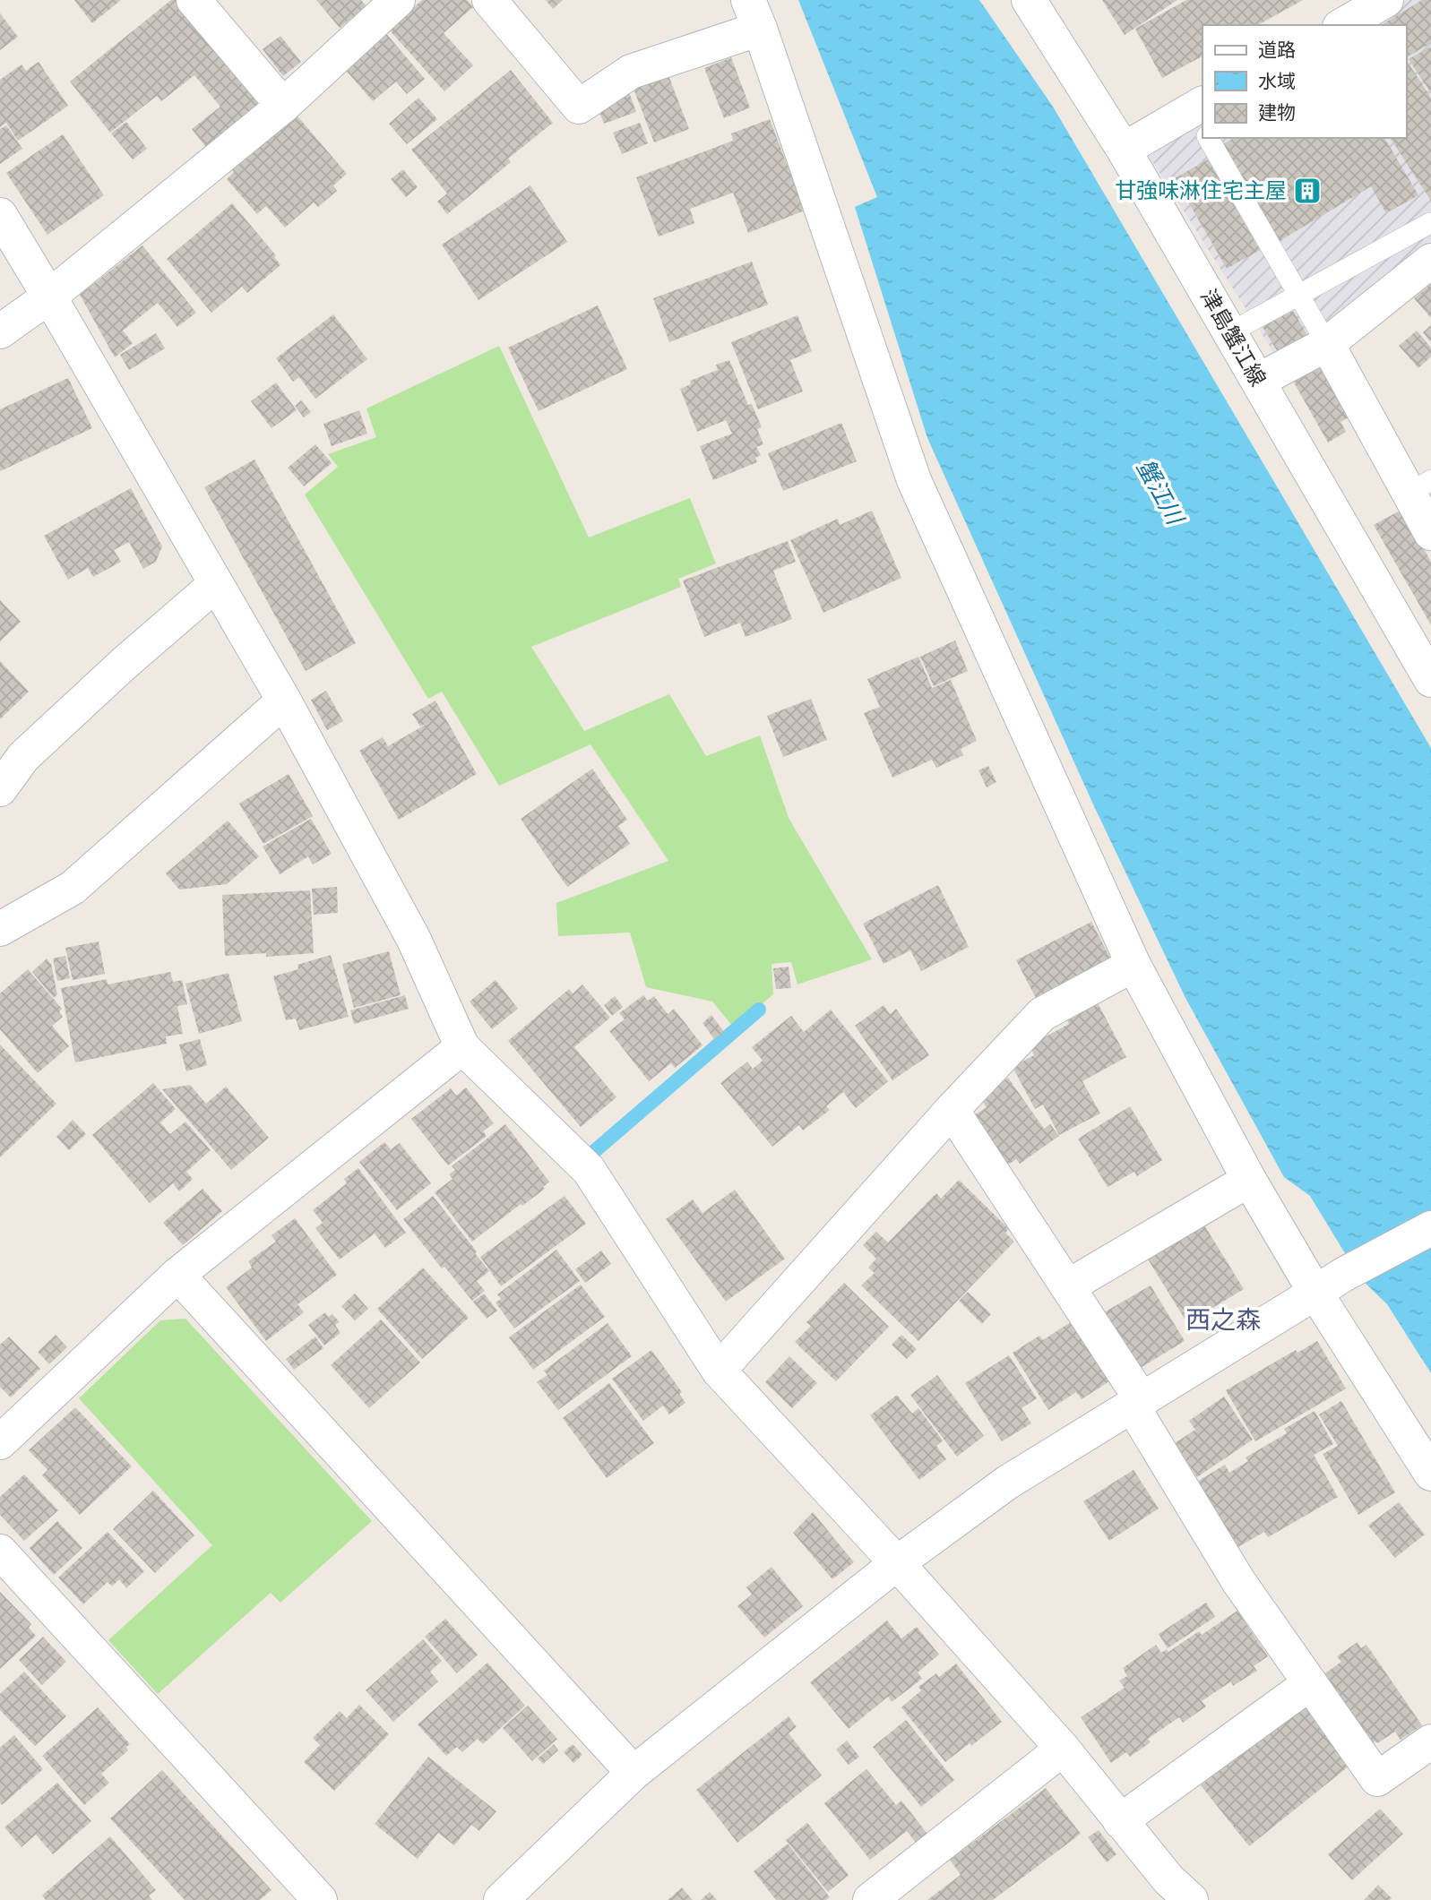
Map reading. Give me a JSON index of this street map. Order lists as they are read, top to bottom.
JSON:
{
  "streets": {
    "street": ["津島蟹江線"]
  },
  "districts": ["西之森"],
  "water": ["蟹江川"],
  "places": {
    "building": ["甘強味淋住宅主屋"]
  },
  "legend": ["道路", "水域", "建物"]
}
